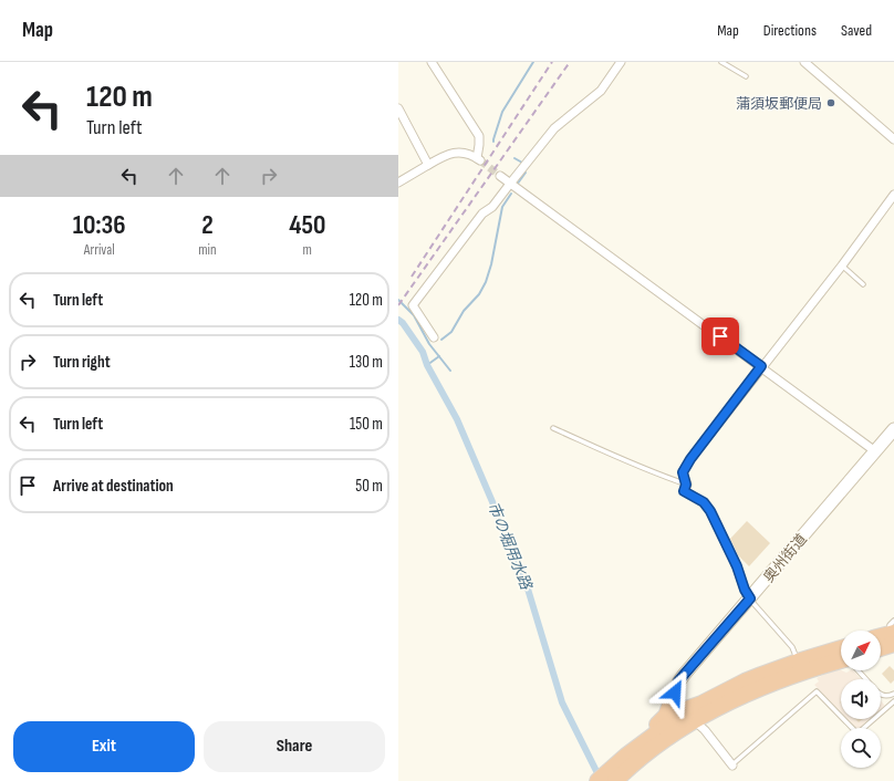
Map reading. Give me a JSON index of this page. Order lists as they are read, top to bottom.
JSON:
{
  "streets": {
    "main road": ["奥州街道"]
  },
  "water": ["市の堀用水路"],
  "places": ["蒲須坂郵便局"],
  "north": "top right",
  "page": {
    "header": "Map",
    "nav": ["Map", "Directions", "Saved"],
    "turn": ["120 m", "Turn left"],
    "eta": [
      "10:36",
      "Arrival",
      "2",
      "min",
      "450",
      "m"
    ],
    "list": [
      {
        "name": "Turn left",
        "value": "120 m"
      },
      {
        "name": "Turn right",
        "value": "130 m"
      },
      {
        "name": "Turn left",
        "value": "150 m"
      },
      {
        "name": "Arrive at destination",
        "value": "50 m"
      }
    ],
    "buttons": ["Exit", "Share"]
  }
}
